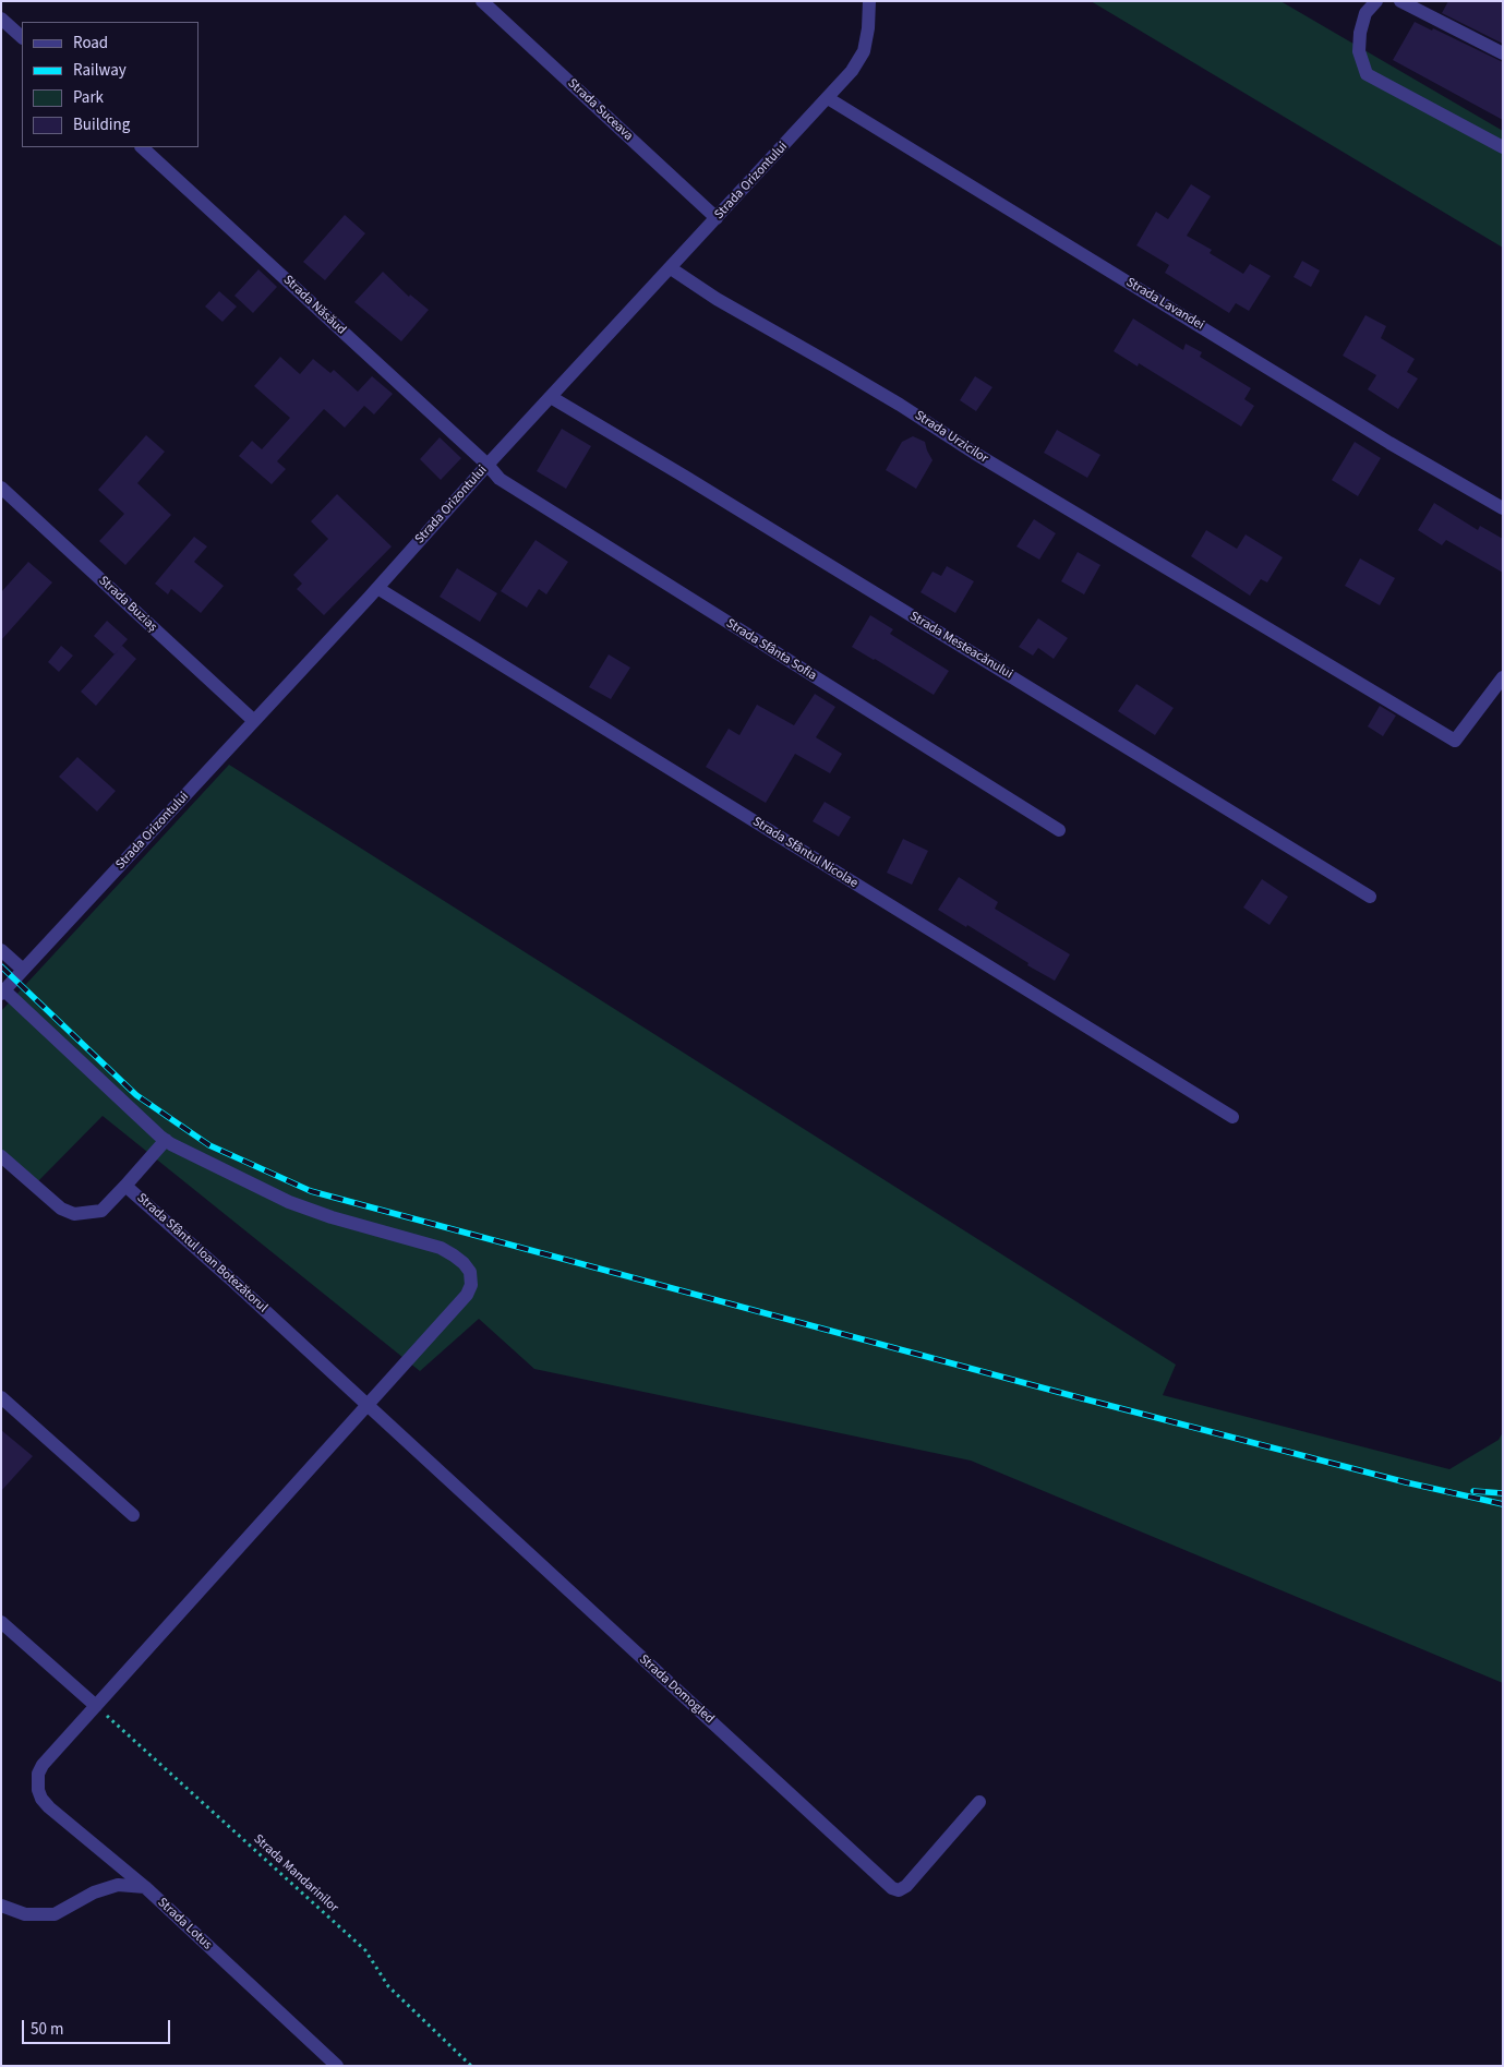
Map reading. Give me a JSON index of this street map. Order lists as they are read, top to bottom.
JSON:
{
  "streets": {
    "street": [
      "Strada Suceava",
      "Strada Orizontului",
      "Strada Lavandei",
      "Strada Năsăud",
      "Strada Urzicilor",
      "Strada Buziaș",
      "Strada Mesteacănului",
      "Strada Sfânta Sofia",
      "Strada Sfântul Nicolae",
      "Strada Sfântul Ioan Botezătorul",
      "Strada Domogled",
      "Strada Lotus"
    ],
    "path": ["Strada Mandarinilor"]
  },
  "crossings": [
    ["Strada Suceava", "Strada Orizontului"],
    ["Strada Orizontului", "Strada Lavandei"],
    ["Strada Orizontului", "Strada Năsăud"],
    ["Strada Orizontului", "Strada Urzicilor"],
    ["Strada Orizontului", "Strada Buziaș"],
    ["Strada Orizontului", "Strada Mesteacănului"],
    ["Strada Orizontului", "Strada Sfânta Sofia"],
    ["Strada Orizontului", "Strada Sfântul Nicolae"],
    ["Strada Năsăud", "Strada Sfânta Sofia"],
    ["Strada Sfântul Ioan Botezătorul", "Strada Domogled"],
    ["Strada Mandarinilor", "Strada Lotus"]
  ],
  "legend": [
    "Road",
    "Railway",
    "Park",
    "Building"
  ],
  "scale_bar": "50 m"
}
